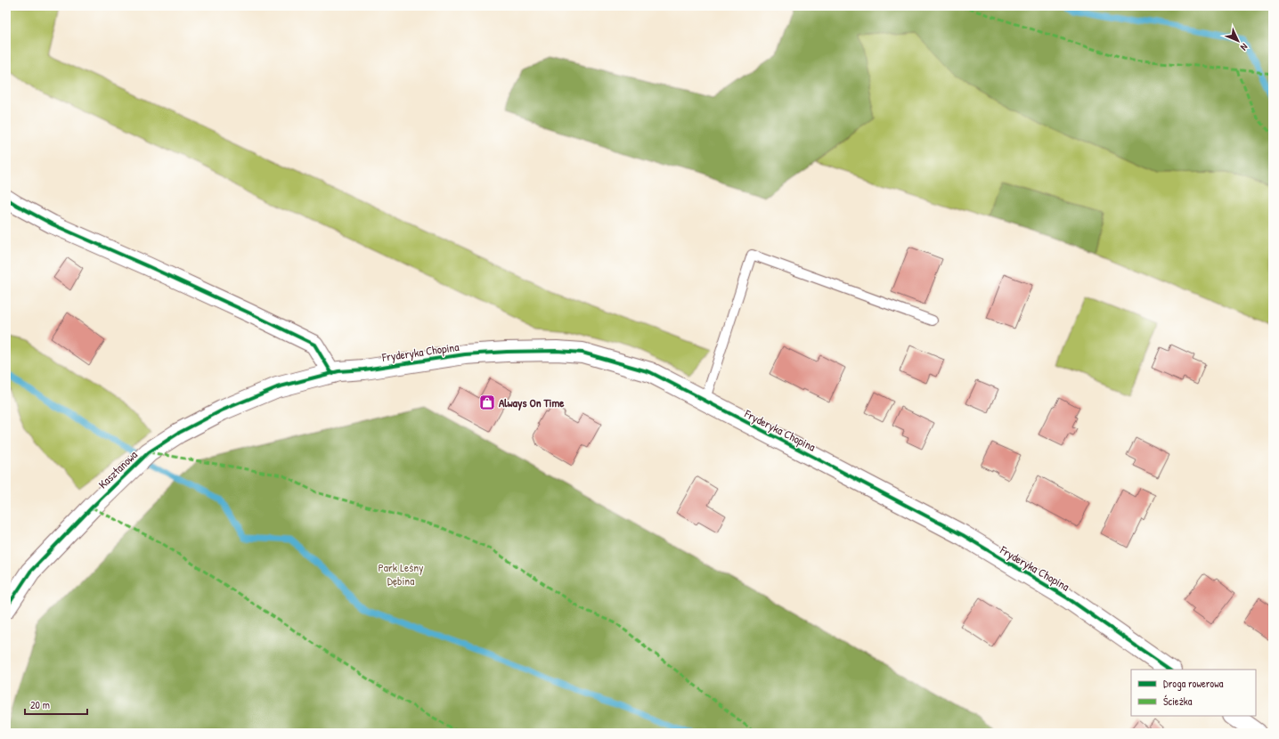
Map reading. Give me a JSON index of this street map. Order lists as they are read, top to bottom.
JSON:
{
  "streets": {
    "street": ["Fryderyka Chopina", "Kasztanowa"]
  },
  "crossings": [
    ["Fryderyka Chopina", "Kasztanowa"]
  ],
  "parks": ["Park Leśny Dębina"],
  "places": {
    "shop": ["Always On Time"]
  },
  "legend": ["Droga rowerowa", "Ścieżka"],
  "scale_bar": "20 m",
  "north": "bottom right"
}
